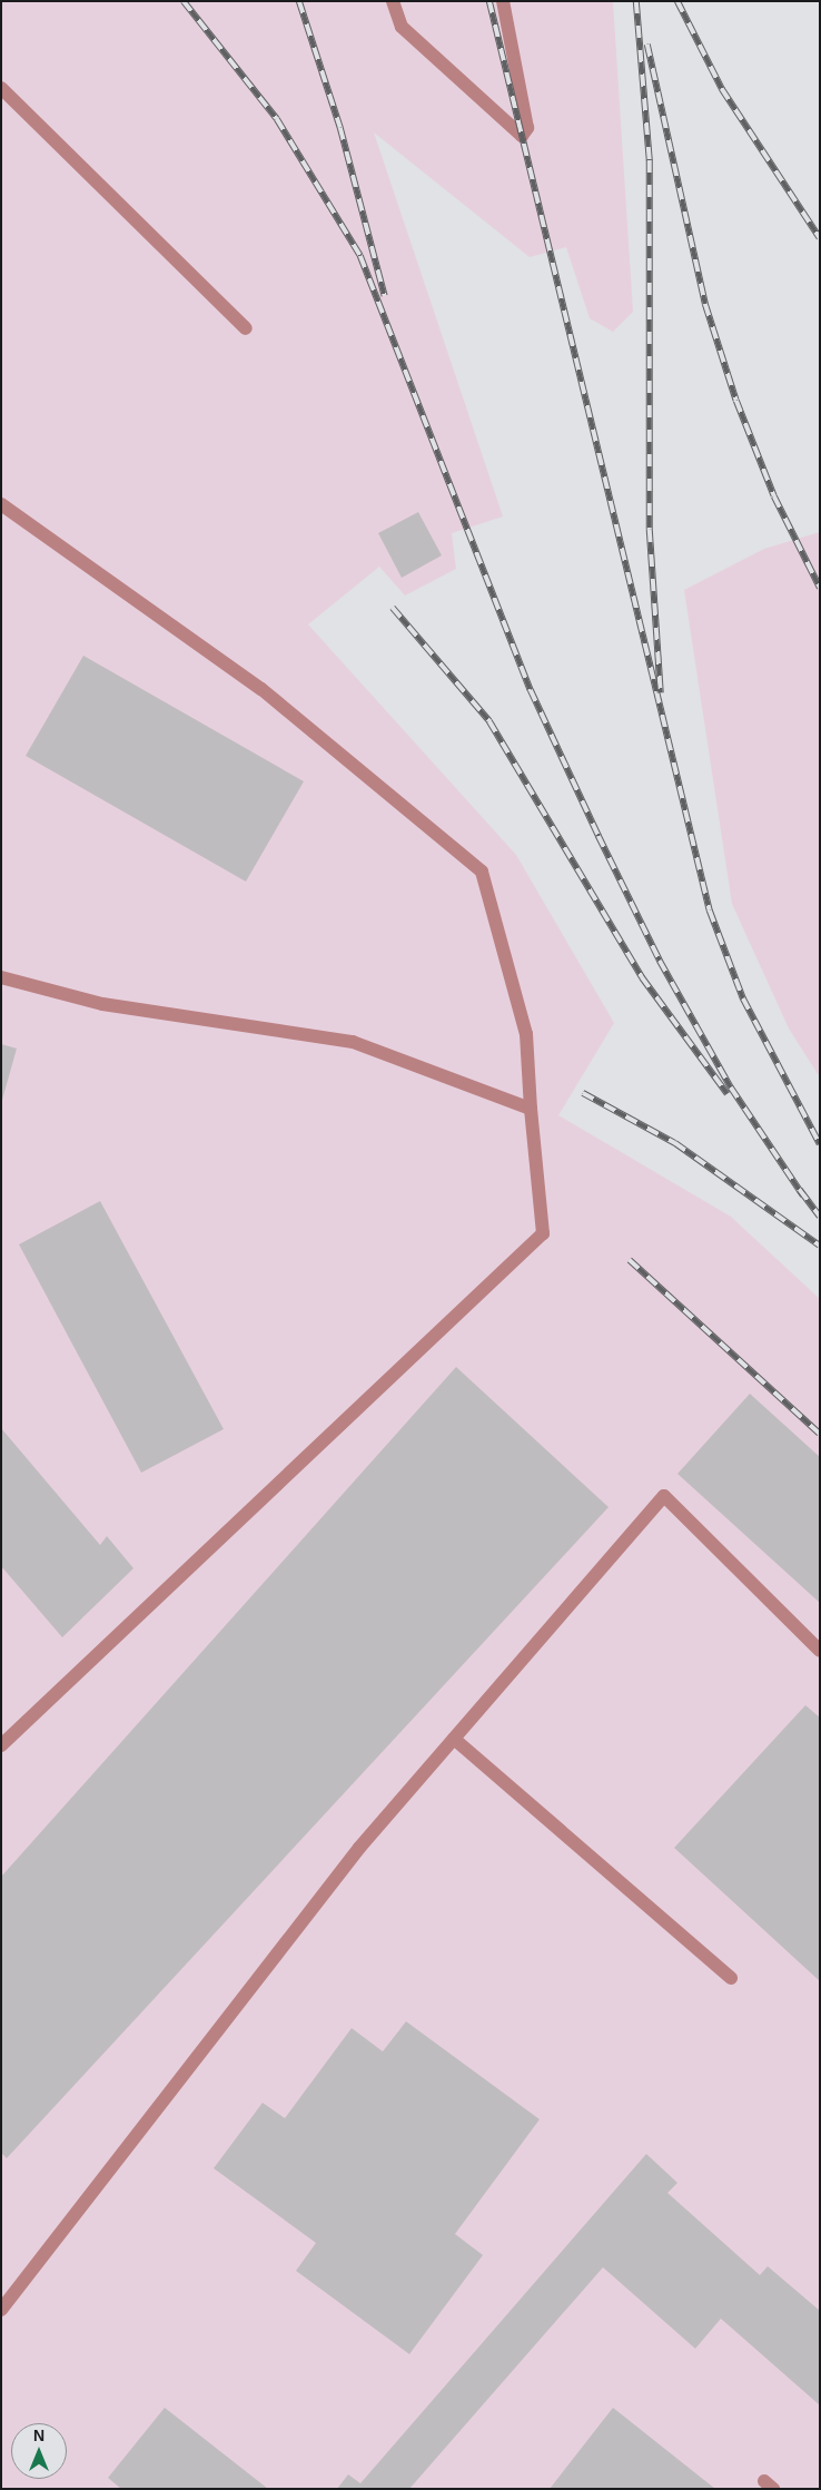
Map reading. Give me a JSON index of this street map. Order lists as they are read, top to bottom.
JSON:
{
  "north": "top"
}
